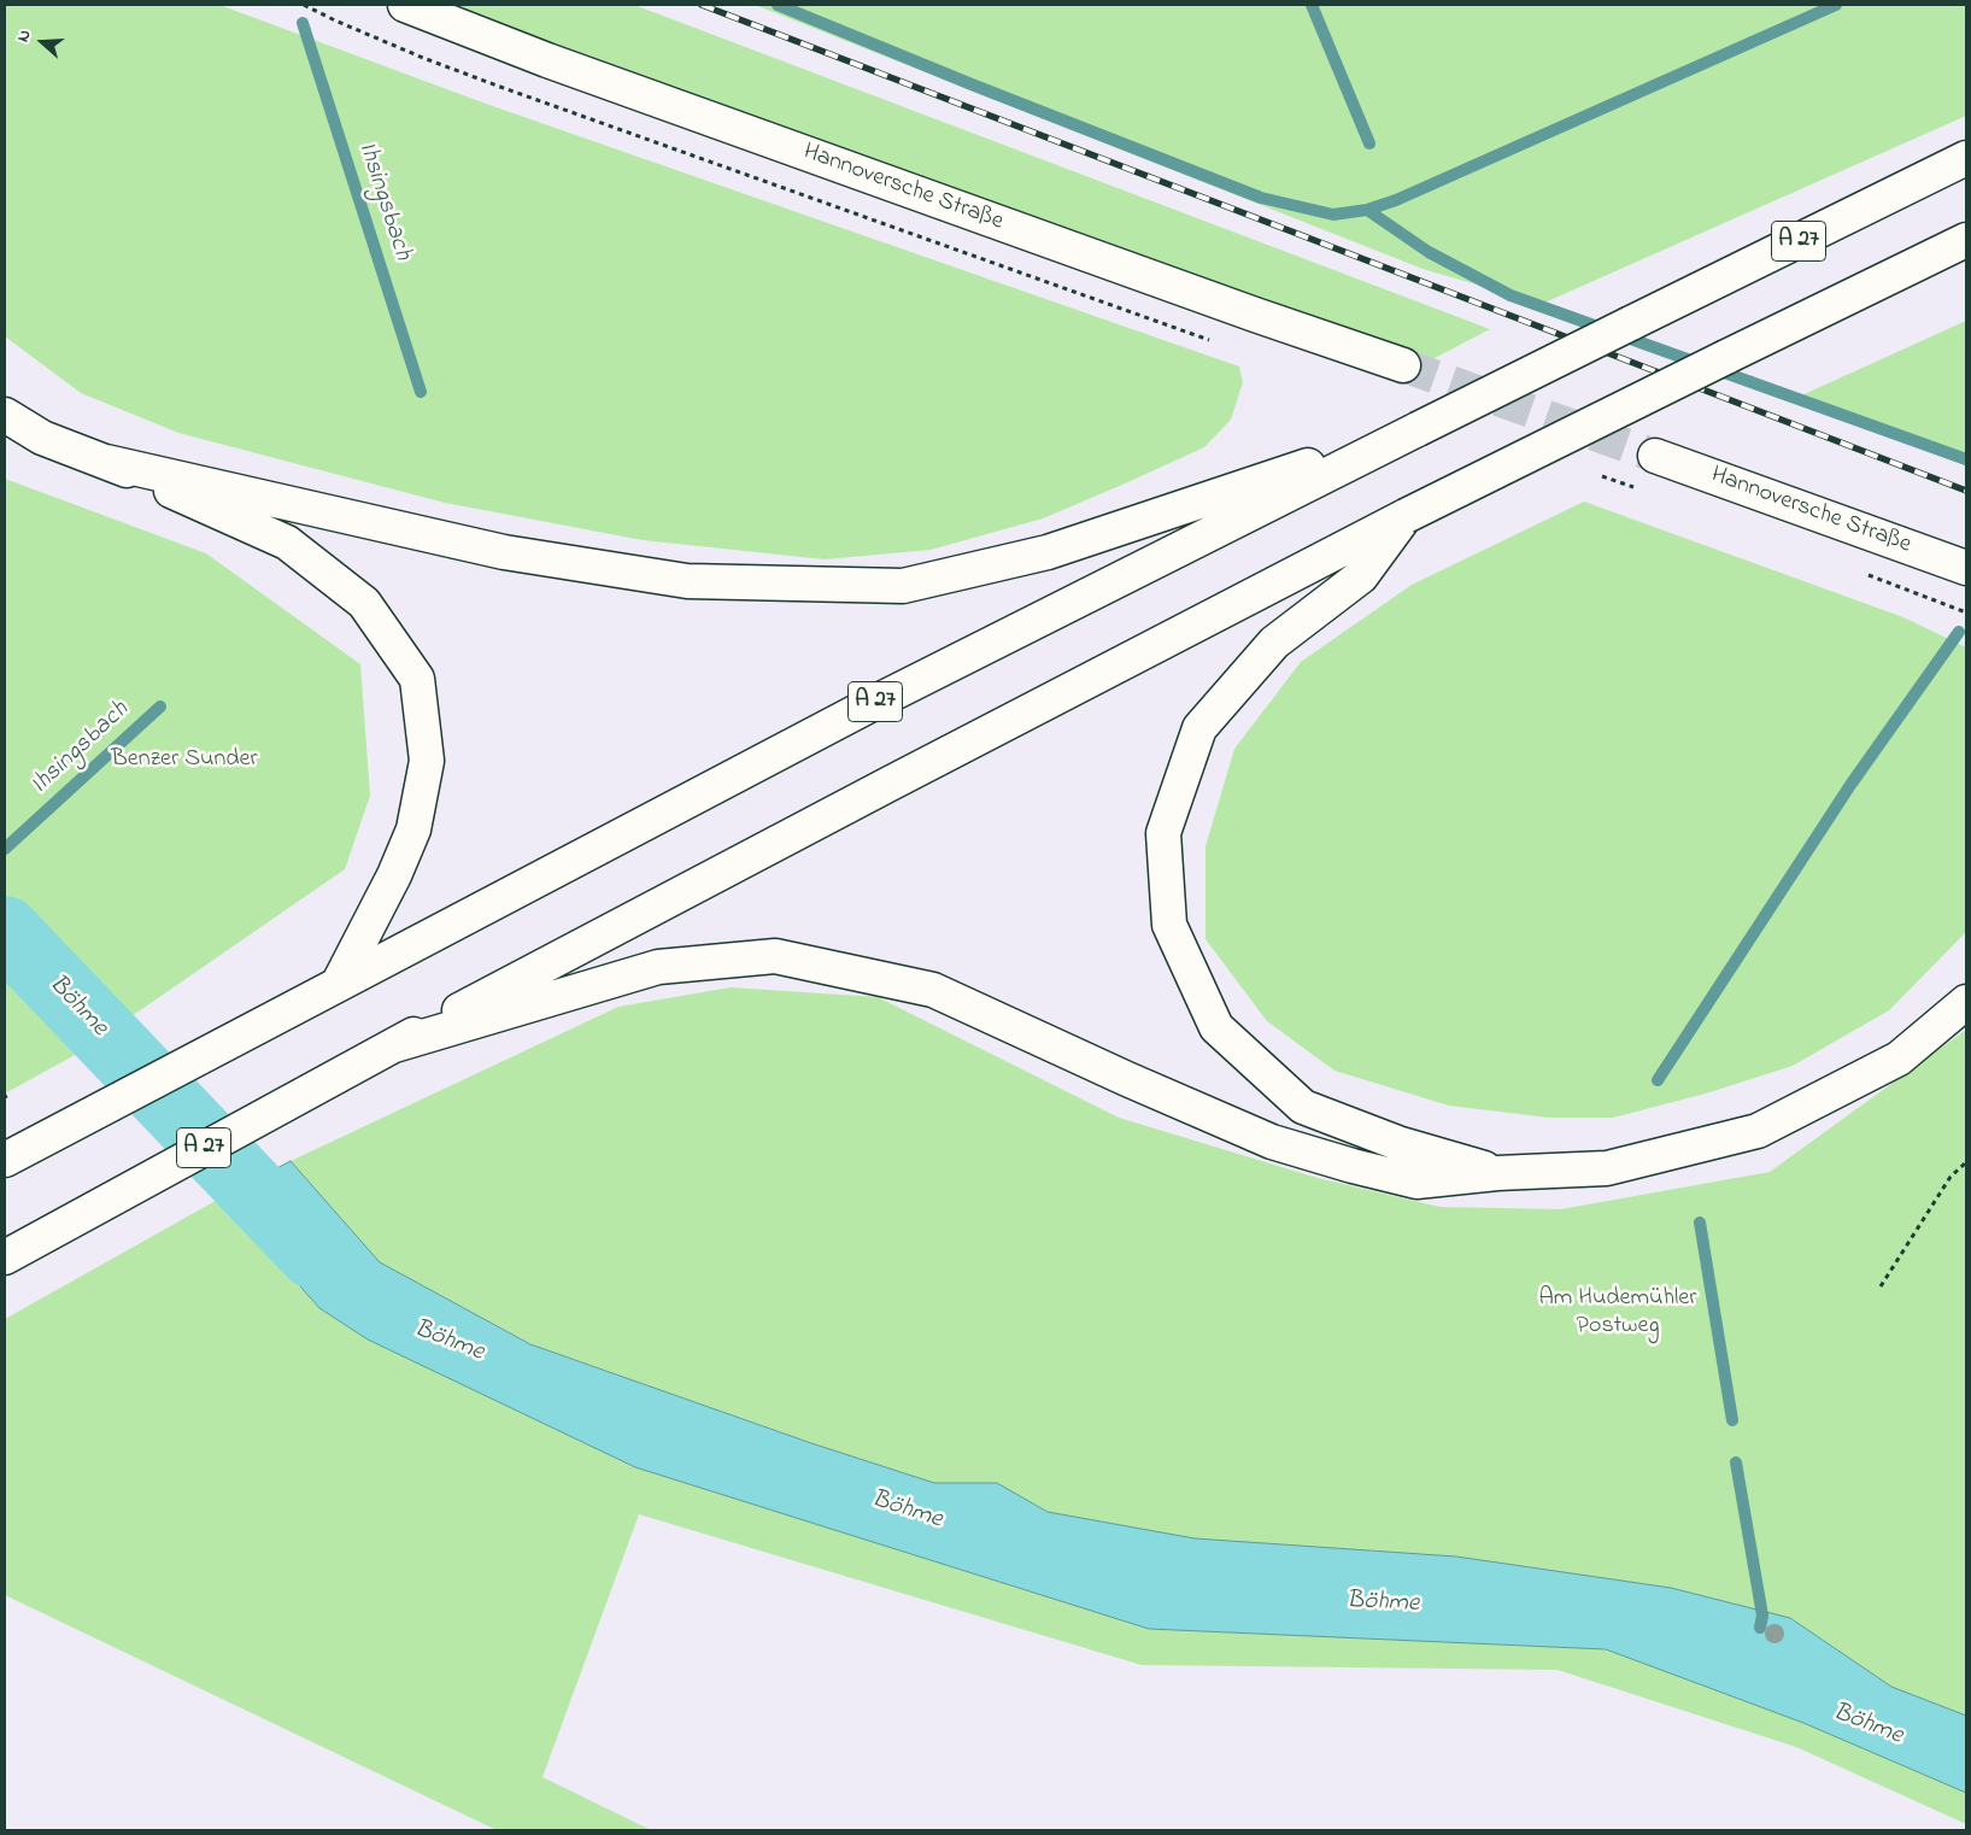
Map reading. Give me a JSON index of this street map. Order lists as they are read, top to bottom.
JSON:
{
  "streets": {
    "main road": ["Hannoversche Straße", "A 27"]
  },
  "water": ["Ihsingsbach", "Böhme"],
  "parks": ["Benzer Sunder", "Am Hudemühler Postweg"],
  "north": "left"
}
